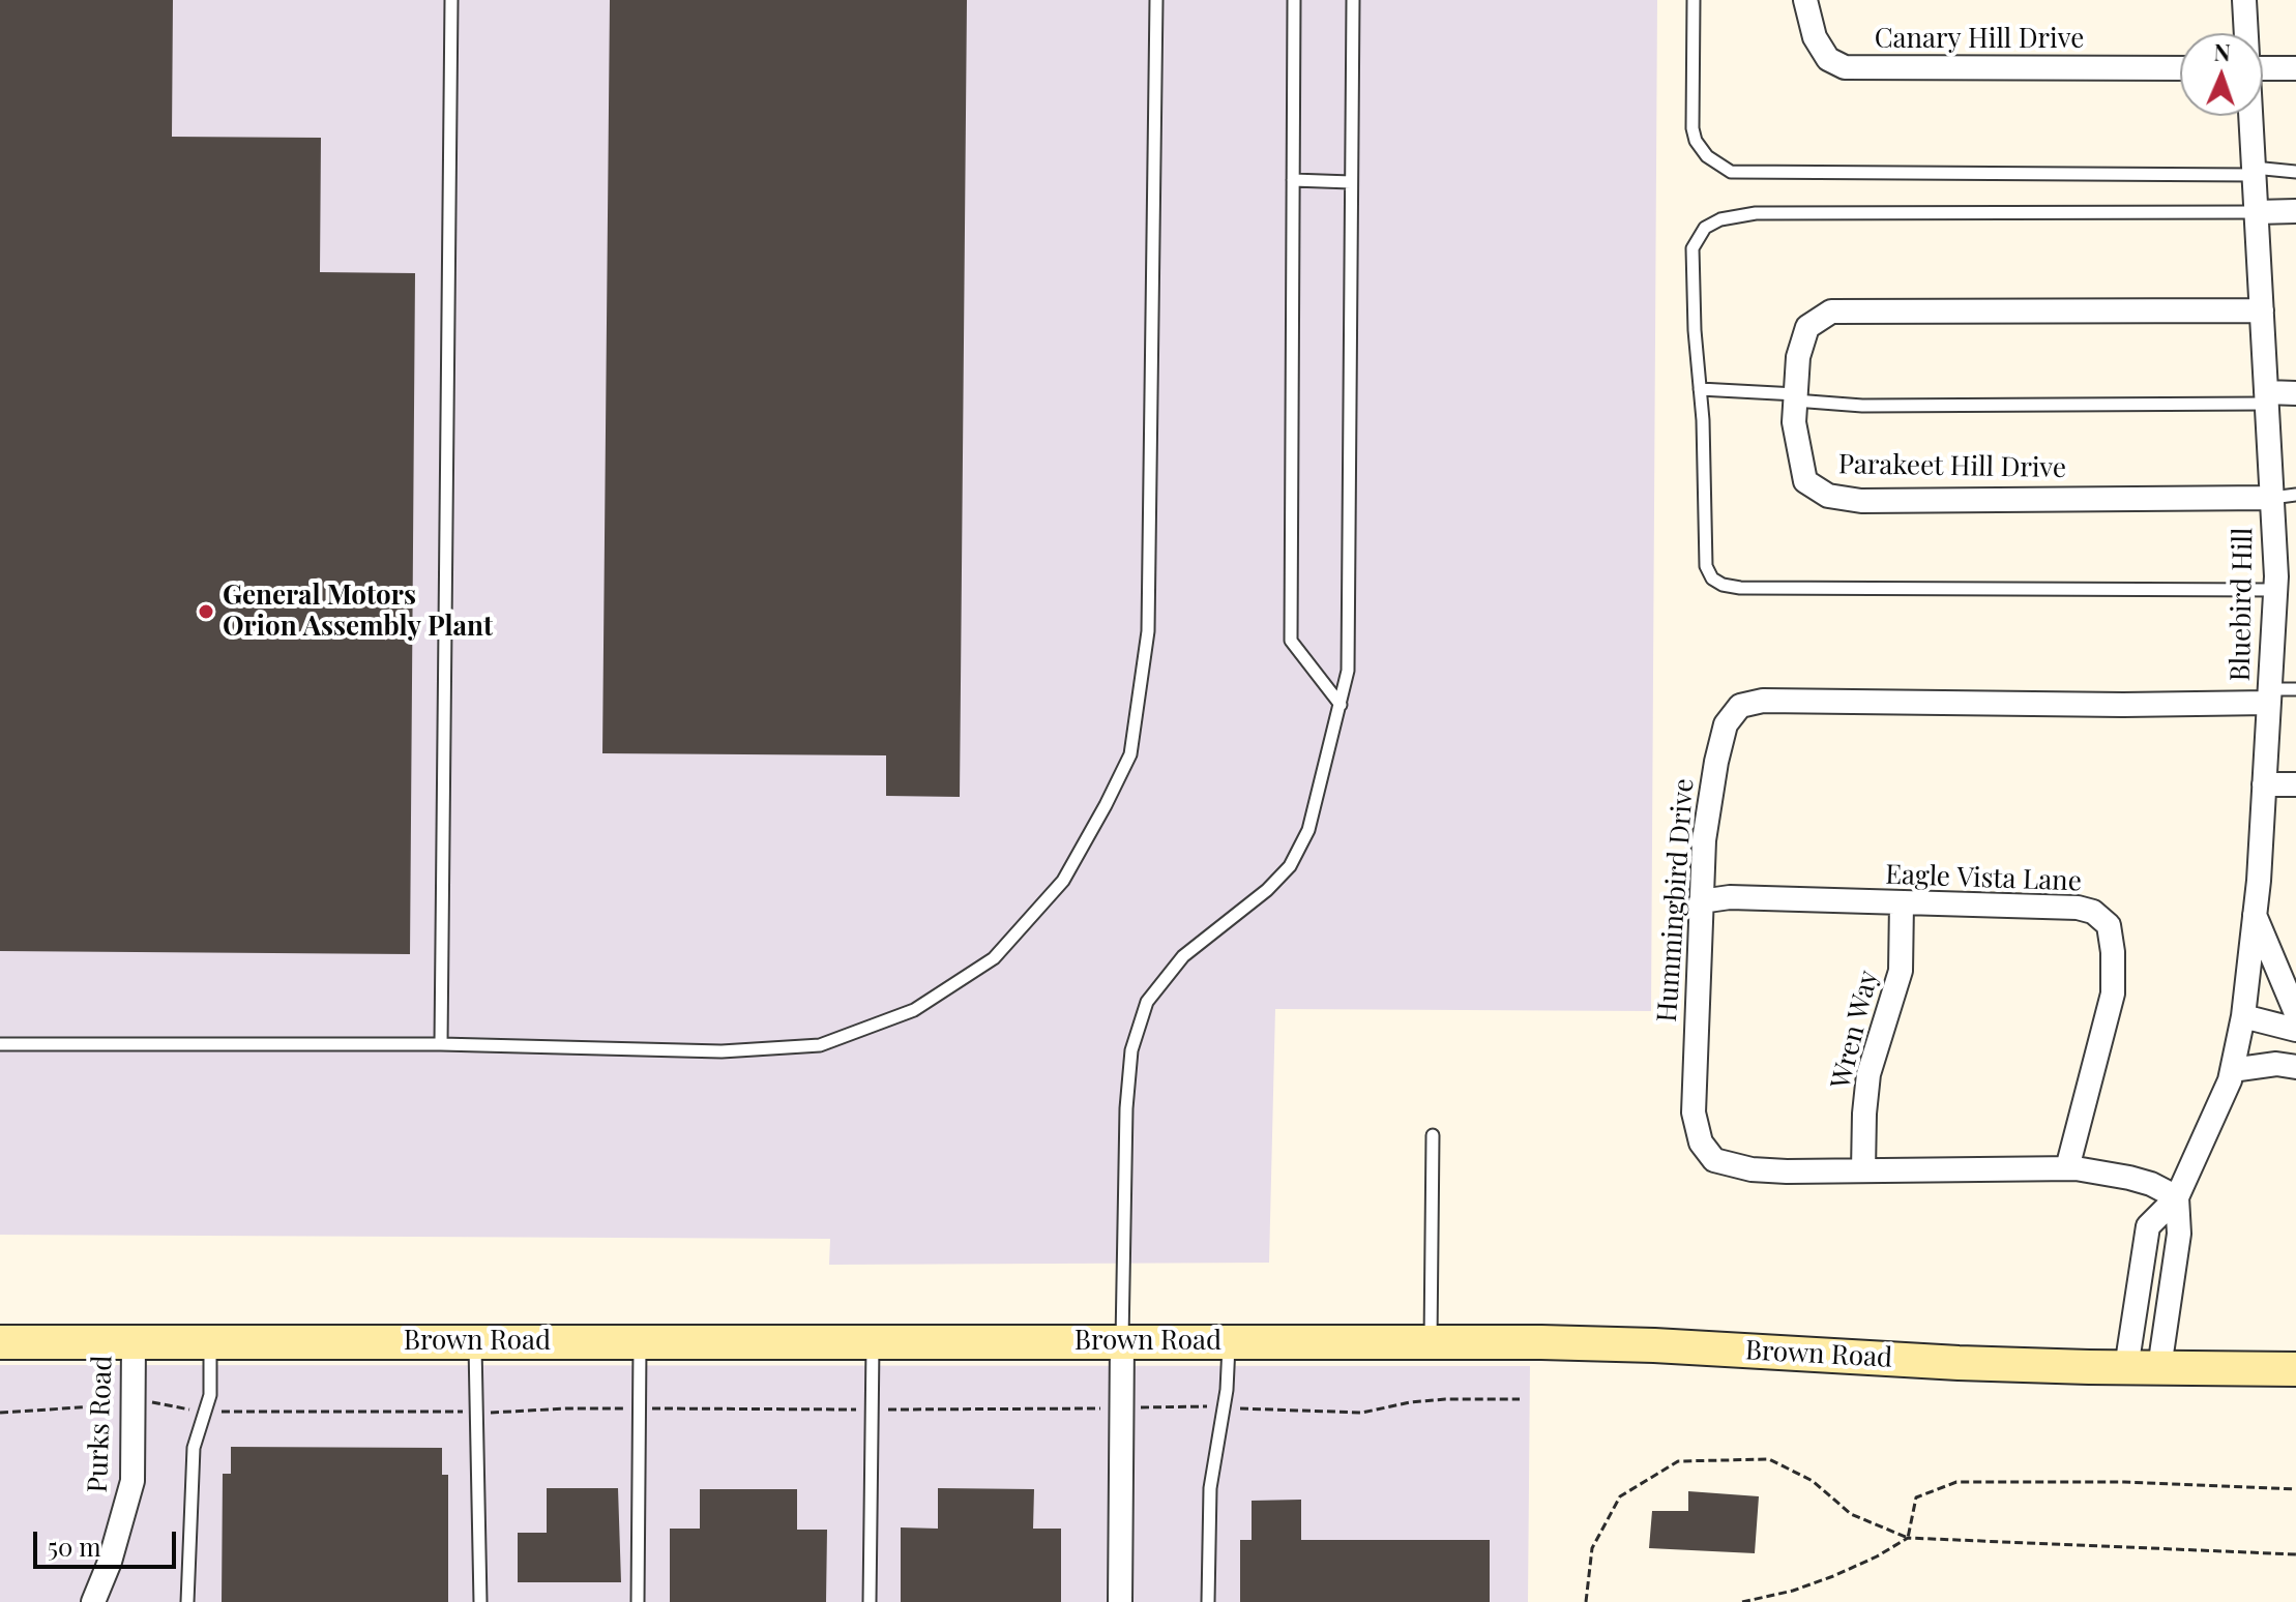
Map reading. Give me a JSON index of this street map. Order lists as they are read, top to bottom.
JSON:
{
  "streets": {
    "main road": ["Brown Road"],
    "street": [
      "Canary Hill Drive",
      "Parakeet Hill Drive",
      "Bluebird Hill",
      "Eagle Vista Lane",
      "Hummingbird Drive",
      "Wren Way",
      "Purks Road"
    ]
  },
  "crossings": [
    ["Parakeet Hill Drive", "Bluebird Hill"],
    ["Bluebird Hill", "Hummingbird Drive"],
    ["Bluebird Hill", "Brown Road"],
    ["Eagle Vista Lane", "Hummingbird Drive"],
    ["Eagle Vista Lane", "Wren Way"],
    ["Hummingbird Drive", "Wren Way"],
    ["Brown Road", "Purks Road"]
  ],
  "places": ["General Motors Orion Assembly Plant"],
  "scale_bar": "50 m",
  "north": "top"
}
